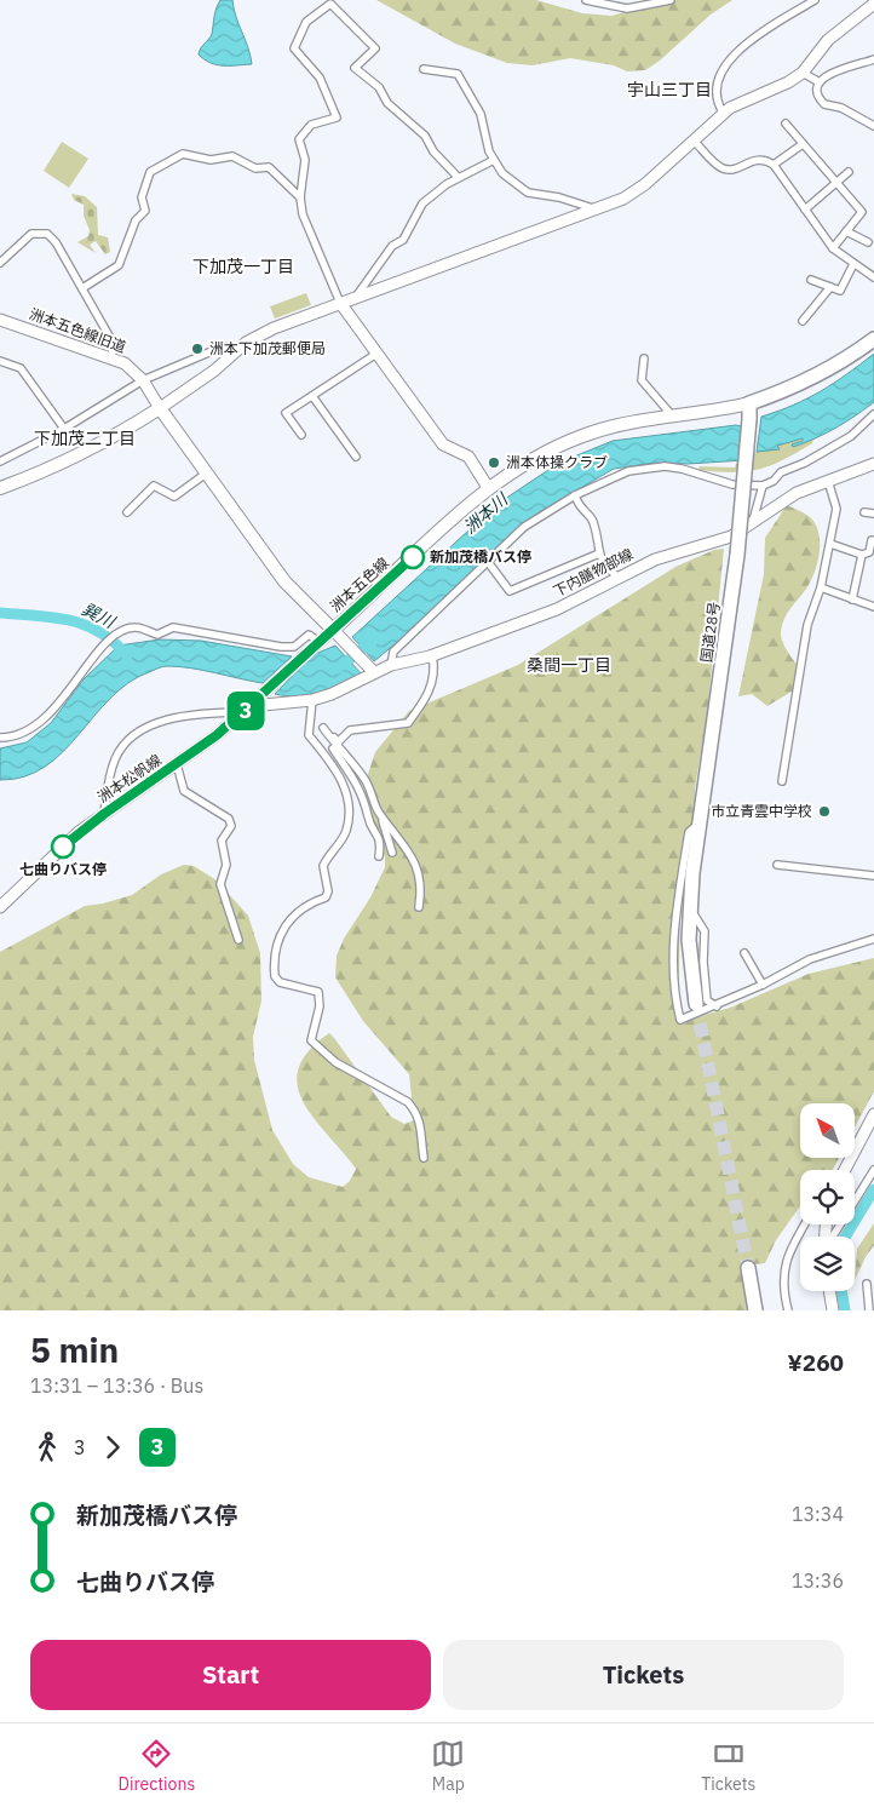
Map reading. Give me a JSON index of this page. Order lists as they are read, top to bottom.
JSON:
{
  "streets": {
    "highway": ["国道28号"],
    "main road": ["洲本五色線"],
    "street": ["洲本五色線旧道", "下内膳物部線", "洲本松帆線"]
  },
  "crossings": [
    ["洲本五色線旧道", "洲本五色線"],
    ["下内膳物部線", "洲本松帆線"],
    ["洲本五色線", "国道28号"],
    ["洲本五色線", "洲本松帆線"]
  ],
  "districts": [
    "宇山三丁目",
    "下加茂一丁目",
    "下加茂二丁目",
    "桑間一丁目"
  ],
  "water": ["洲本川", "巽川"],
  "places": [
    "洲本下加茂郵便局",
    "洲本体操クラブ",
    "新加茂橋バス停",
    "市立青雲中学校",
    "七曲りバス停"
  ],
  "lines": ["bus line 3"],
  "north": "top left",
  "page": {
    "on_map": "3",
    "heading": ["5 min", "13:31 – 13:36 · Bus", "¥260"],
    "legs": ["3", "3"],
    "list": [
      {
        "name": "新加茂橋バス停",
        "value": "13:34"
      },
      {
        "name": "七曲りバス停",
        "value": "13:36"
      }
    ],
    "buttons": ["Start", "Tickets"],
    "tabs": ["Directions", "Map", "Tickets"]
  }
}
